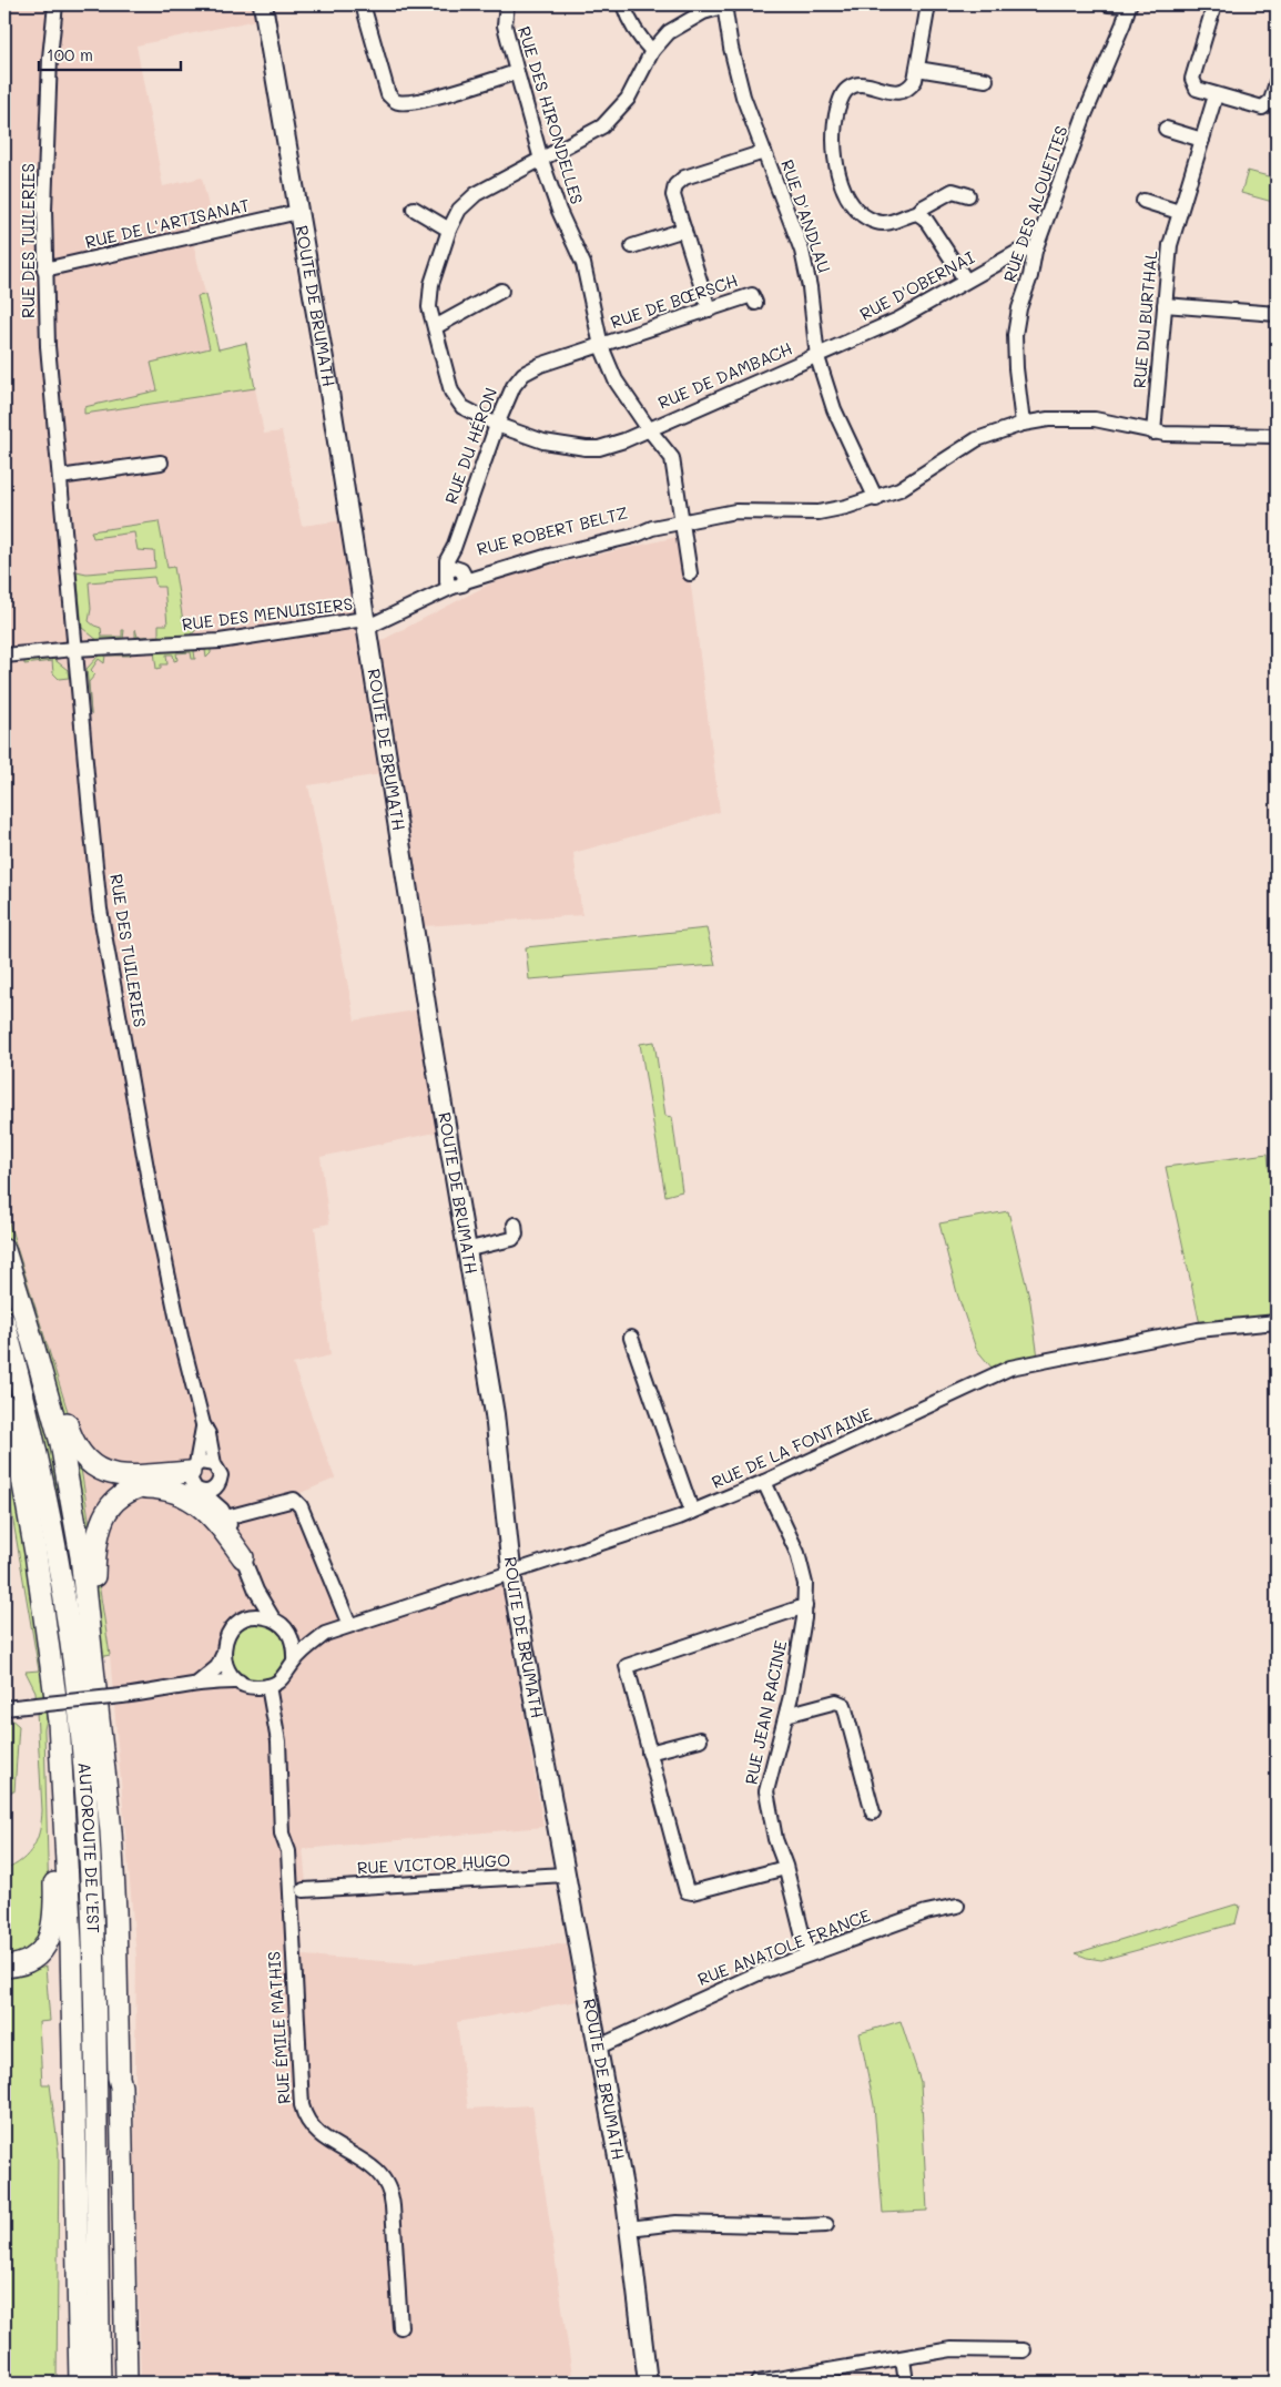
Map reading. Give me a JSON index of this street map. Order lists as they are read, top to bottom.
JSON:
{
  "streets": {
    "highway": ["AUTOROUTE DE L’EST"],
    "main road": ["ROUTE DE BRUMATH"],
    "street": [
      "RUE DES HIRONDELLES",
      "RUE DES ALOUETTES",
      "RUE D'ANDLAU",
      "RUE DE L'ARTISANAT",
      "RUE DES TUILERIES",
      "RUE D'OBERNAI",
      "RUE DE BŒRSCH",
      "RUE DU BURTHAL",
      "RUE DE DAMBACH",
      "RUE DU HÉRON",
      "RUE ROBERT BELTZ",
      "RUE DES MENUISIERS",
      "RUE DE LA FONTAINE",
      "RUE JEAN RACINE",
      "RUE VICTOR HUGO",
      "RUE ANATOLE FRANCE",
      "RUE ÉMILE MATHIS"
    ]
  },
  "crossings": [
    ["RUE DES HIRONDELLES", "RUE DE BŒRSCH"],
    ["RUE DES HIRONDELLES", "RUE DE DAMBACH"],
    ["RUE DES HIRONDELLES", "RUE DU HÉRON"],
    ["RUE DES HIRONDELLES", "RUE ROBERT BELTZ"],
    ["RUE DES ALOUETTES", "RUE D'OBERNAI"],
    ["RUE DES ALOUETTES", "RUE ROBERT BELTZ"],
    ["RUE D'ANDLAU", "RUE D'OBERNAI"],
    ["RUE D'ANDLAU", "RUE DE DAMBACH"],
    ["RUE D'ANDLAU", "RUE ROBERT BELTZ"],
    ["RUE DE L'ARTISANAT", "RUE DES TUILERIES"],
    ["RUE DE L'ARTISANAT", "ROUTE DE BRUMATH"],
    ["RUE DES TUILERIES", "RUE DES MENUISIERS"],
    ["RUE DES TUILERIES", "RUE DE LA FONTAINE"],
    ["RUE DES TUILERIES", "RUE ÉMILE MATHIS"],
    ["RUE D'OBERNAI", "RUE DE DAMBACH"],
    ["RUE DE BŒRSCH", "RUE DU HÉRON"],
    ["ROUTE DE BRUMATH", "RUE DES MENUISIERS"],
    ["ROUTE DE BRUMATH", "RUE DE LA FONTAINE"],
    ["ROUTE DE BRUMATH", "RUE VICTOR HUGO"],
    ["ROUTE DE BRUMATH", "RUE ANATOLE FRANCE"],
    ["RUE DU BURTHAL", "RUE ROBERT BELTZ"],
    ["RUE DE DAMBACH", "RUE DU HÉRON"],
    ["RUE DU HÉRON", "RUE ROBERT BELTZ"],
    ["RUE DE LA FONTAINE", "RUE JEAN RACINE"],
    ["RUE DE LA FONTAINE", "RUE ÉMILE MATHIS"],
    ["RUE JEAN RACINE", "RUE ANATOLE FRANCE"]
  ],
  "scale_bar": "100 m"
}
